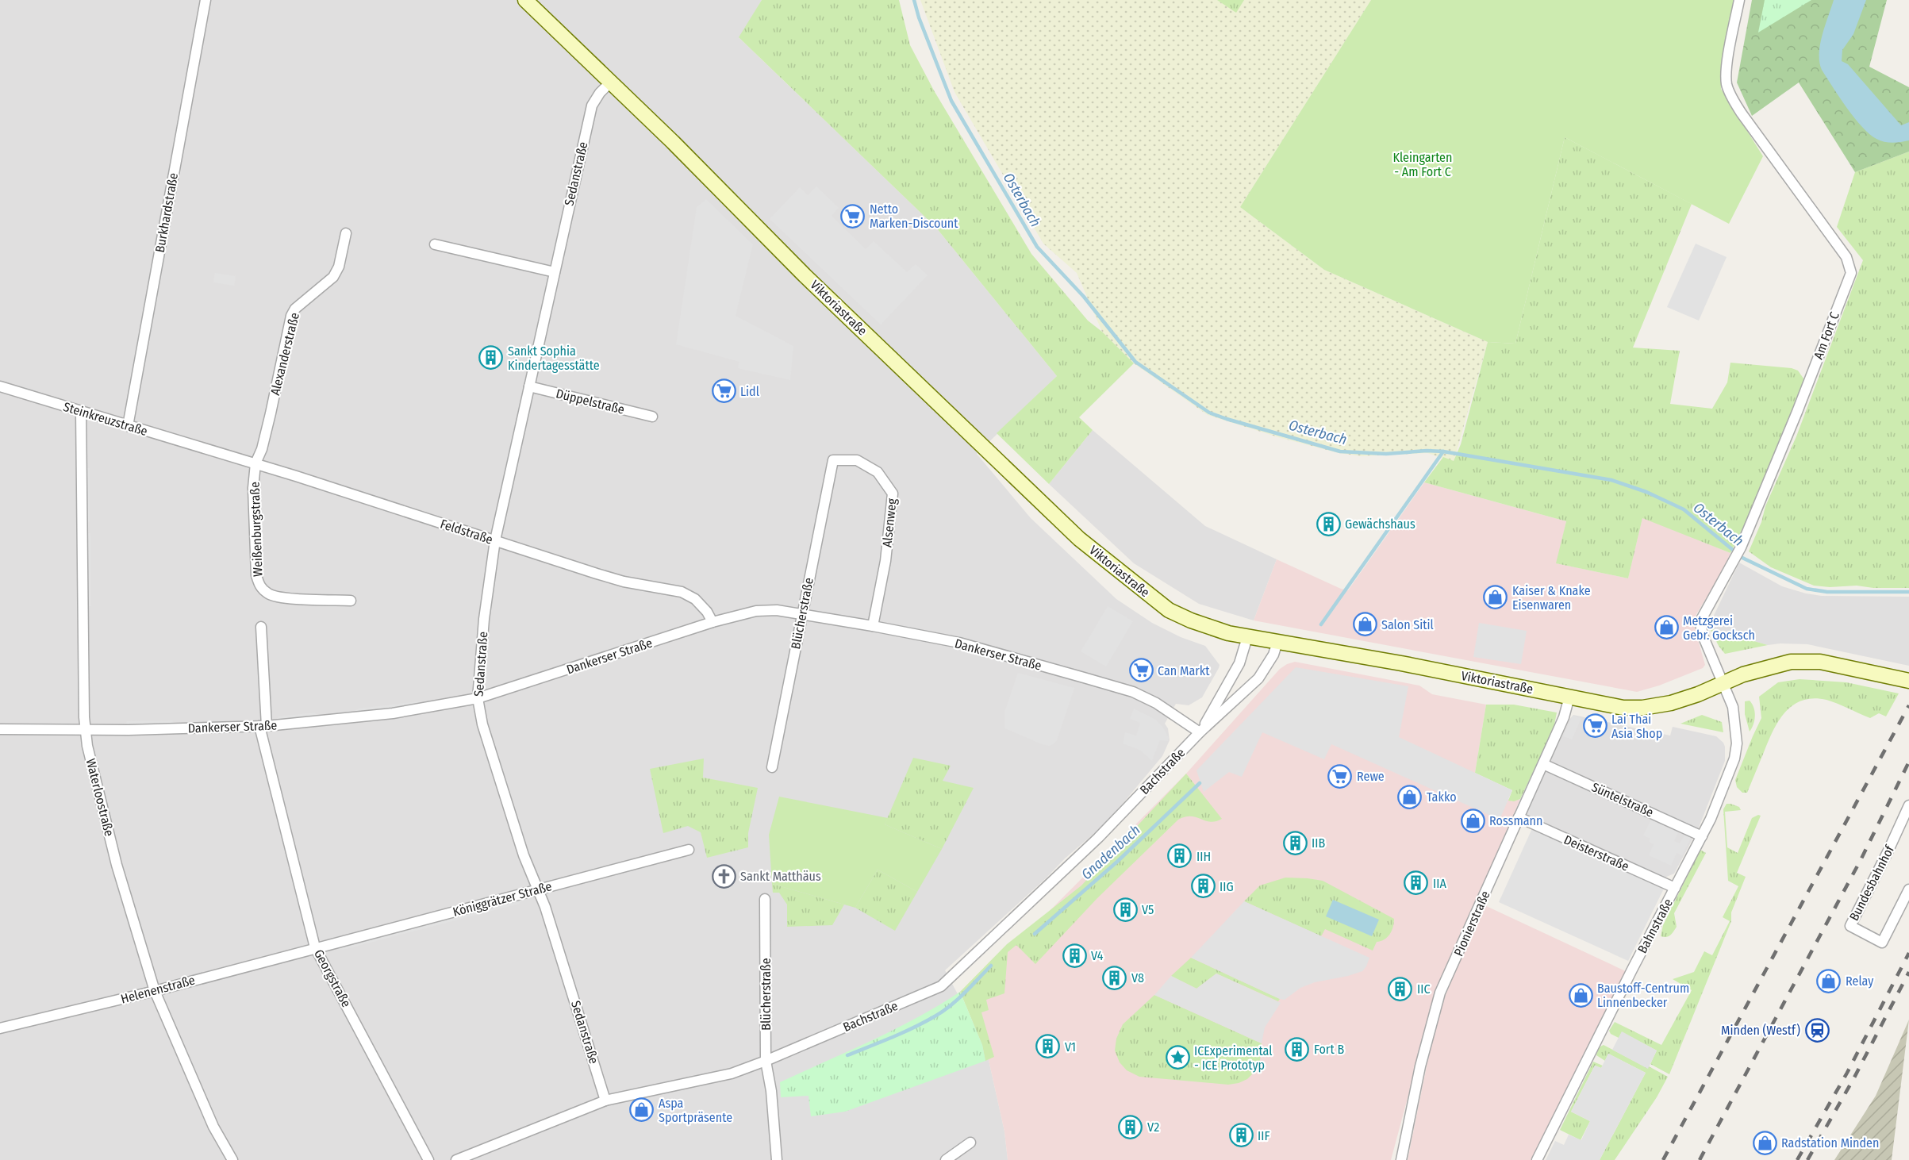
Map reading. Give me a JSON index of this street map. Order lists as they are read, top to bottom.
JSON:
{
  "streets": {
    "main road": ["Viktoriastraße"],
    "street": [
      "Sedanstraße",
      "Burkhardstraße",
      "Am Fort C",
      "Alexanderstraße",
      "Düppelstraße",
      "Steinkreuzstraße",
      "Alsenweg",
      "Weißenburgstraße",
      "Feldstraße",
      "Blücherstraße",
      "Dankerser Straße",
      "Bachstraße",
      "Waterloostraße",
      "Süntelstraße",
      "Deisterstraße",
      "Bundesbahnhof",
      "Königgrätzer Straße",
      "Pionierstraße",
      "Bahnstraße",
      "Georgstraße",
      "Helenenstraße"
    ]
  },
  "crossings": [
    ["Sedanstraße", "Viktoriastraße"],
    ["Sedanstraße", "Düppelstraße"],
    ["Sedanstraße", "Feldstraße"],
    ["Sedanstraße", "Dankerser Straße"],
    ["Sedanstraße", "Bachstraße"],
    ["Sedanstraße", "Königgrätzer Straße"],
    ["Burkhardstraße", "Steinkreuzstraße"],
    ["Viktoriastraße", "Am Fort C"],
    ["Viktoriastraße", "Bachstraße"],
    ["Viktoriastraße", "Pionierstraße"],
    ["Viktoriastraße", "Bahnstraße"],
    ["Am Fort C", "Bahnstraße"],
    ["Alexanderstraße", "Weißenburgstraße"],
    ["Alexanderstraße", "Feldstraße"],
    ["Steinkreuzstraße", "Feldstraße"],
    ["Steinkreuzstraße", "Waterloostraße"],
    ["Alsenweg", "Blücherstraße"],
    ["Alsenweg", "Dankerser Straße"],
    ["Weißenburgstraße", "Feldstraße"],
    ["Feldstraße", "Dankerser Straße"],
    ["Blücherstraße", "Dankerser Straße"],
    ["Blücherstraße", "Bachstraße"],
    ["Dankerser Straße", "Bachstraße"],
    ["Dankerser Straße", "Waterloostraße"],
    ["Dankerser Straße", "Georgstraße"],
    ["Waterloostraße", "Helenenstraße"],
    ["Süntelstraße", "Pionierstraße"],
    ["Süntelstraße", "Bahnstraße"],
    ["Deisterstraße", "Pionierstraße"],
    ["Deisterstraße", "Bahnstraße"],
    ["Königgrätzer Straße", "Georgstraße"],
    ["Königgrätzer Straße", "Helenenstraße"],
    ["Georgstraße", "Helenenstraße"]
  ],
  "water": ["Osterbach", "Gnadenbach"],
  "parks": ["Kleingarten - Am Fort C"],
  "places": {
    "supermarket": [
      "Netto Marken-Discount",
      "Lidl",
      "Can Markt",
      "Lai Thai Asia Shop",
      "Rewe"
    ],
    "building": [
      "Sankt Sophia Kindertagesstätte",
      "Gewächshaus",
      "IIB",
      "IIH",
      "IIA",
      "IIG",
      "V5",
      "V4",
      "V8",
      "IIC",
      "V1",
      "Fort B",
      "V2",
      "IIF"
    ],
    "shop": [
      "Kaiser & Knake Eisenwaren",
      "Salon Sitil",
      "Metzgerei Gebr. Gocksch",
      "Takko",
      "Rossmann",
      "Relay",
      "Baustoff-Centrum Linnenbecker",
      "Aspa Sportpräsente",
      "Radstation Minden"
    ],
    "church": ["Sankt Matthäus"],
    "station": ["Minden (Westf)"],
    "place": ["ICExperimental - ICE Prototyp"]
  }
}
